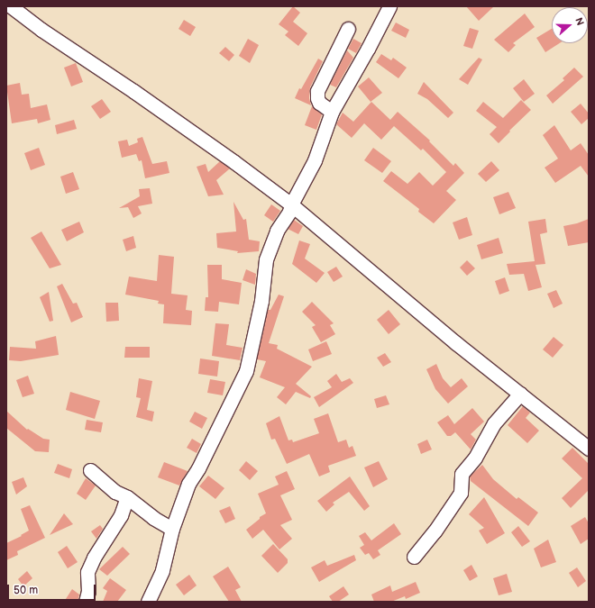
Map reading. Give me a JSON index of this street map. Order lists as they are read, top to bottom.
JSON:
{
  "scale_bar": "50 m",
  "north": "right"
}
